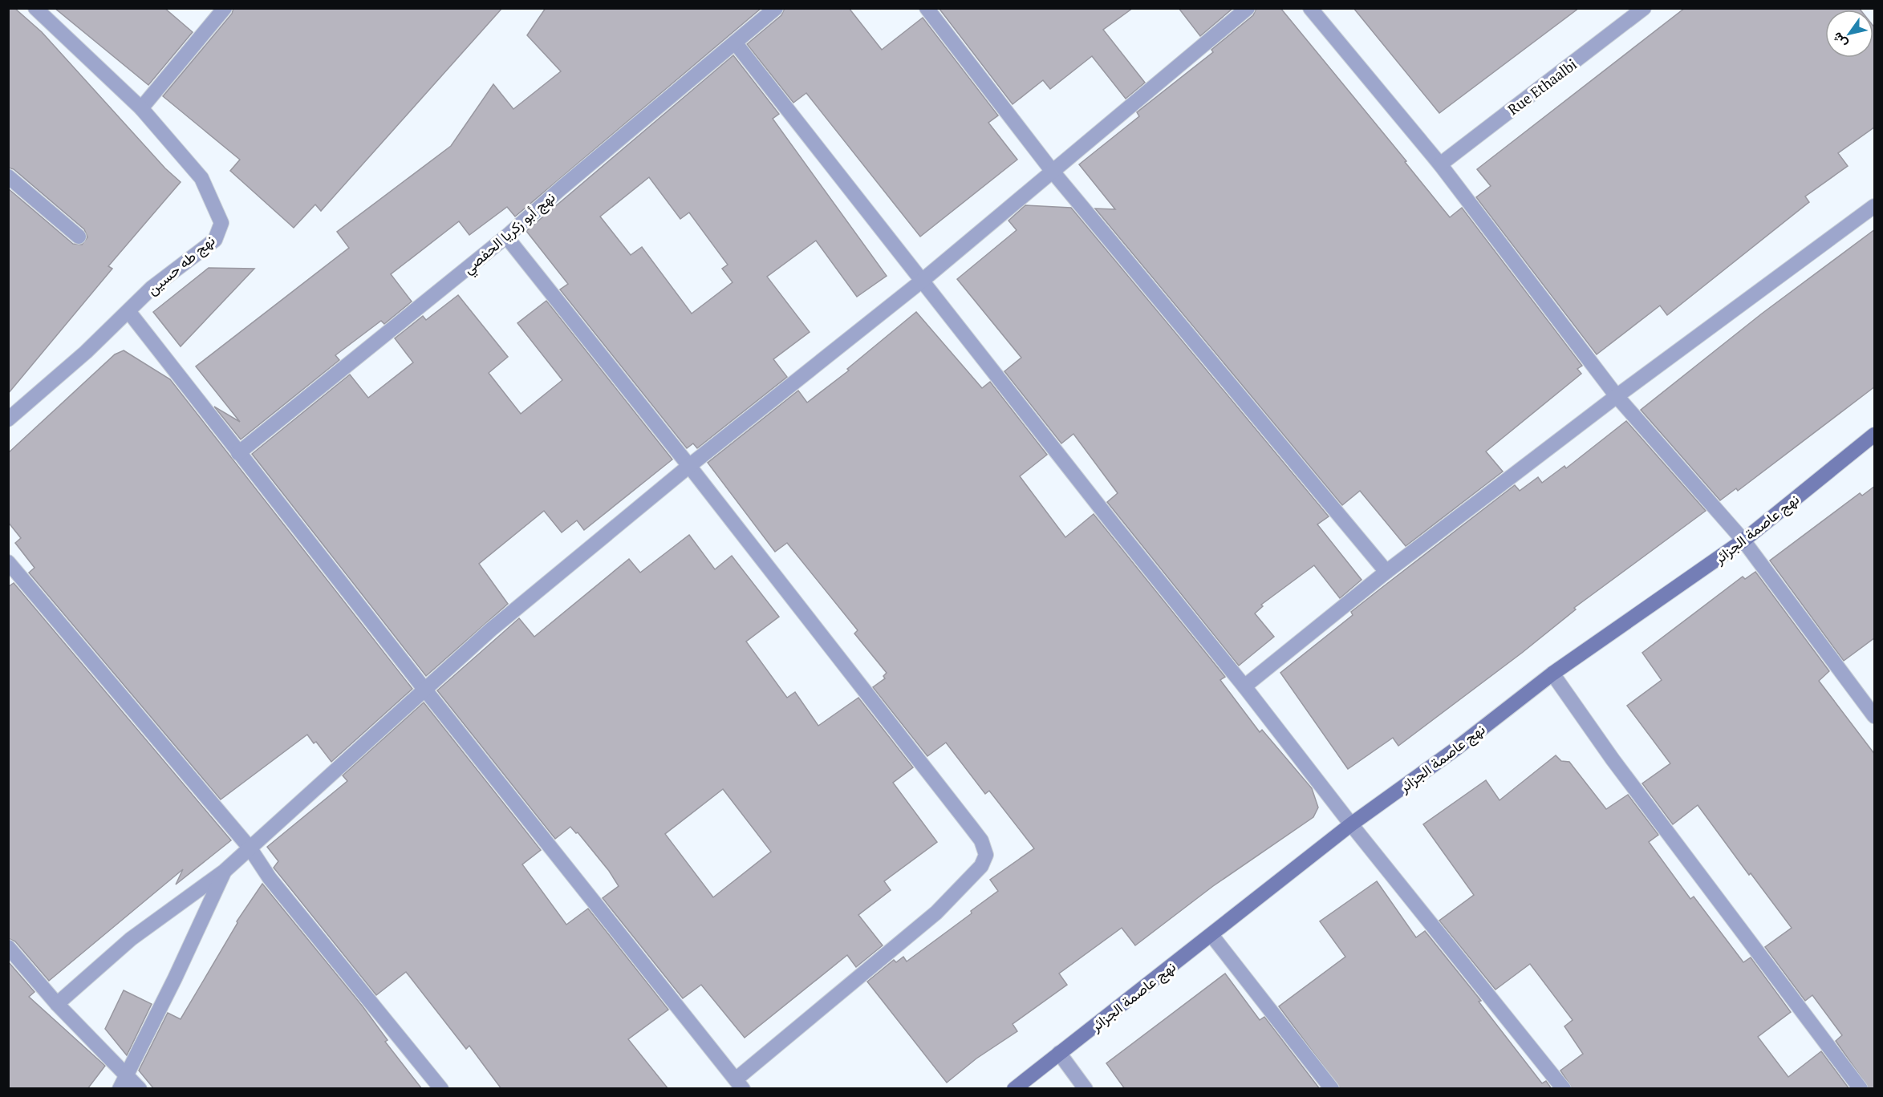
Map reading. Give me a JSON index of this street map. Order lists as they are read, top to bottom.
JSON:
{
  "streets": {
    "street": [
      "Rue Ethaalbi",
      "نهج أبو زكريا الحفصي",
      "نهج طه حسين",
      "نهج عاصمة الجزائر"
    ]
  },
  "north": "bottom left"
}
